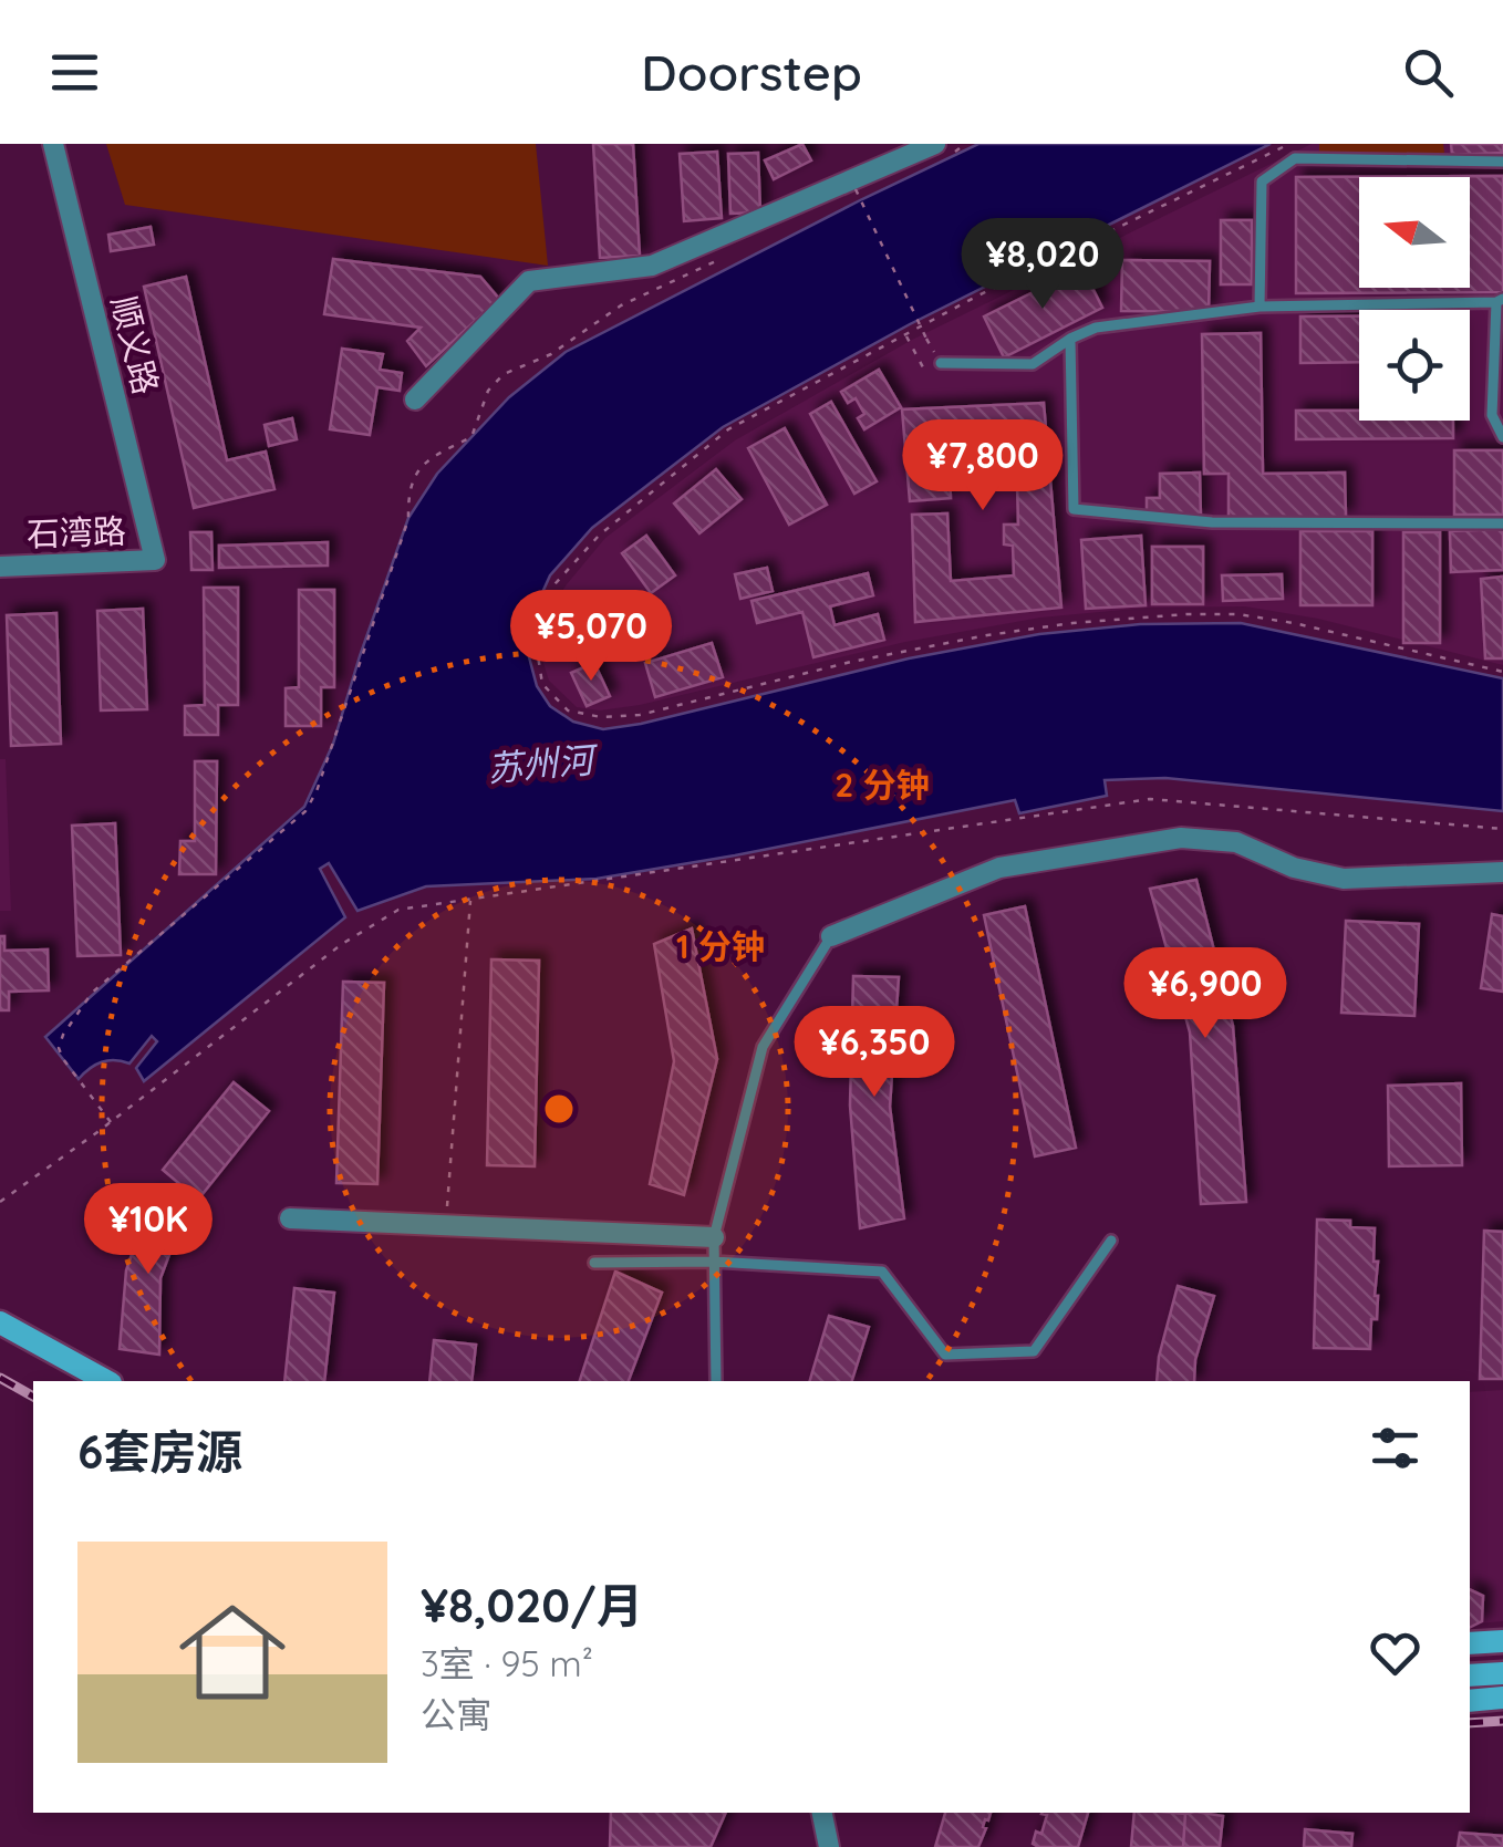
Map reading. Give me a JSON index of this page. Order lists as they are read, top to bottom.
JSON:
{
  "streets": {
    "street": ["顺义路", "石湾路"]
  },
  "crossings": [
    ["顺义路", "石湾路"]
  ],
  "water": ["苏州河"],
  "north": "left",
  "page": {
    "header": "Doorstep",
    "price": [
      "¥8,020",
      "¥7,800",
      "¥5,070",
      "¥6,900",
      "¥6,350",
      "¥10K"
    ],
    "heading": "6套房源",
    "list": [
      {
        "name": "¥8,020/月",
        "note": "3室 · 95 m² · 公寓"
      }
    ]
  },
  "rings": ["2 分钟", "1 分钟"]
}
